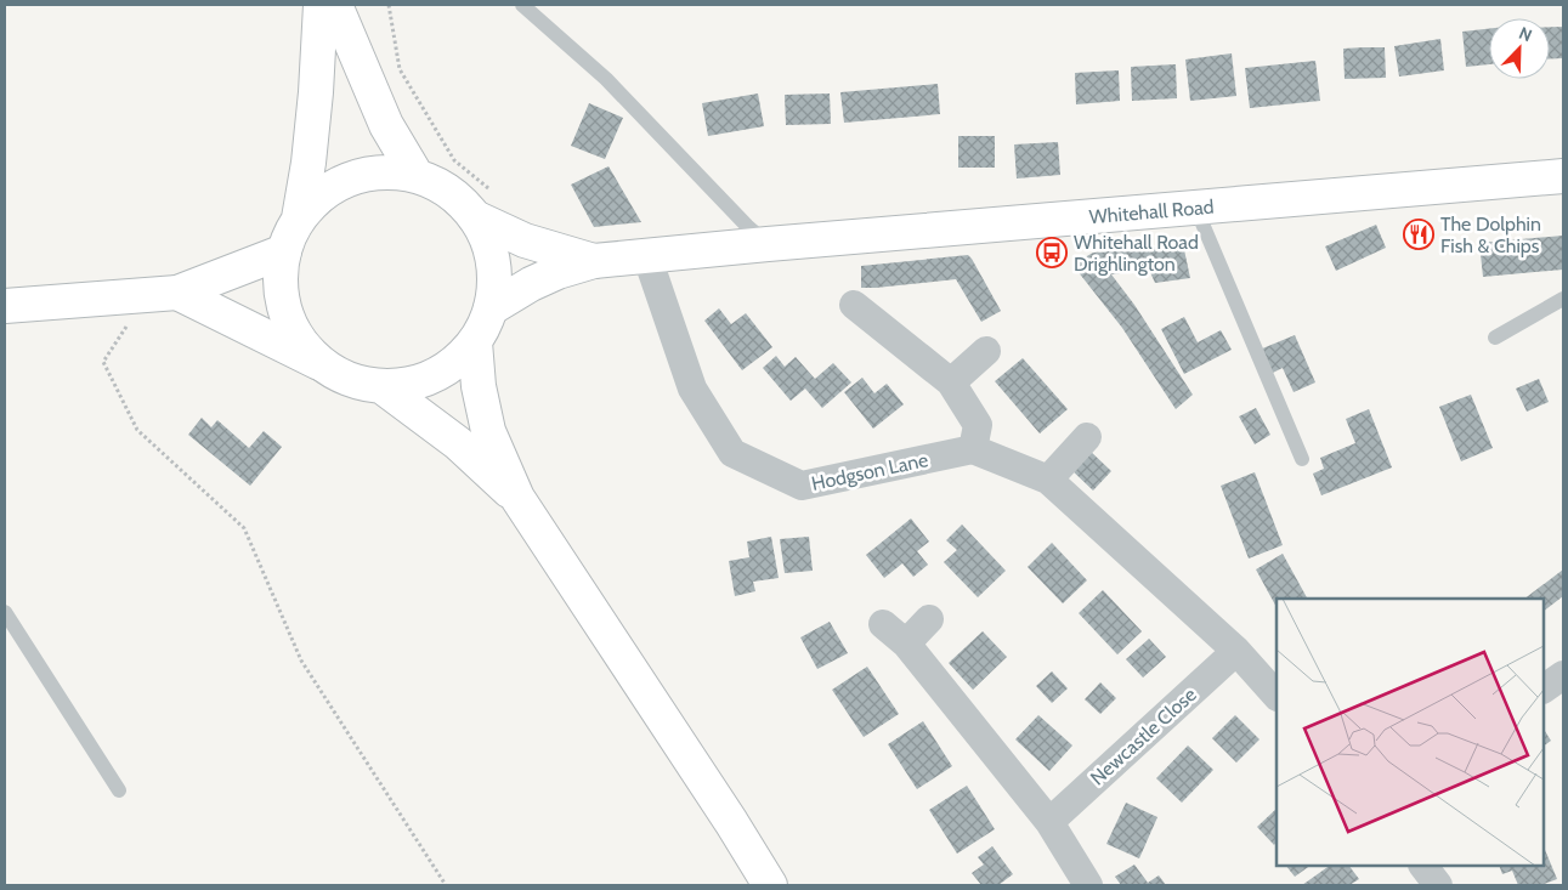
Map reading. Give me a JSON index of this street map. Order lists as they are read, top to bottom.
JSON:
{
  "streets": {
    "main road": ["Whitehall Road"],
    "street": ["Hodgson Lane", "Newcastle Close"]
  },
  "crossings": [
    ["Whitehall Road", "Hodgson Lane"]
  ],
  "places": {
    "restaurant": ["The Dolphin Fish & Chips"],
    "bus stop": ["Whitehall Road Drighlington"]
  },
  "north": "top right"
}
